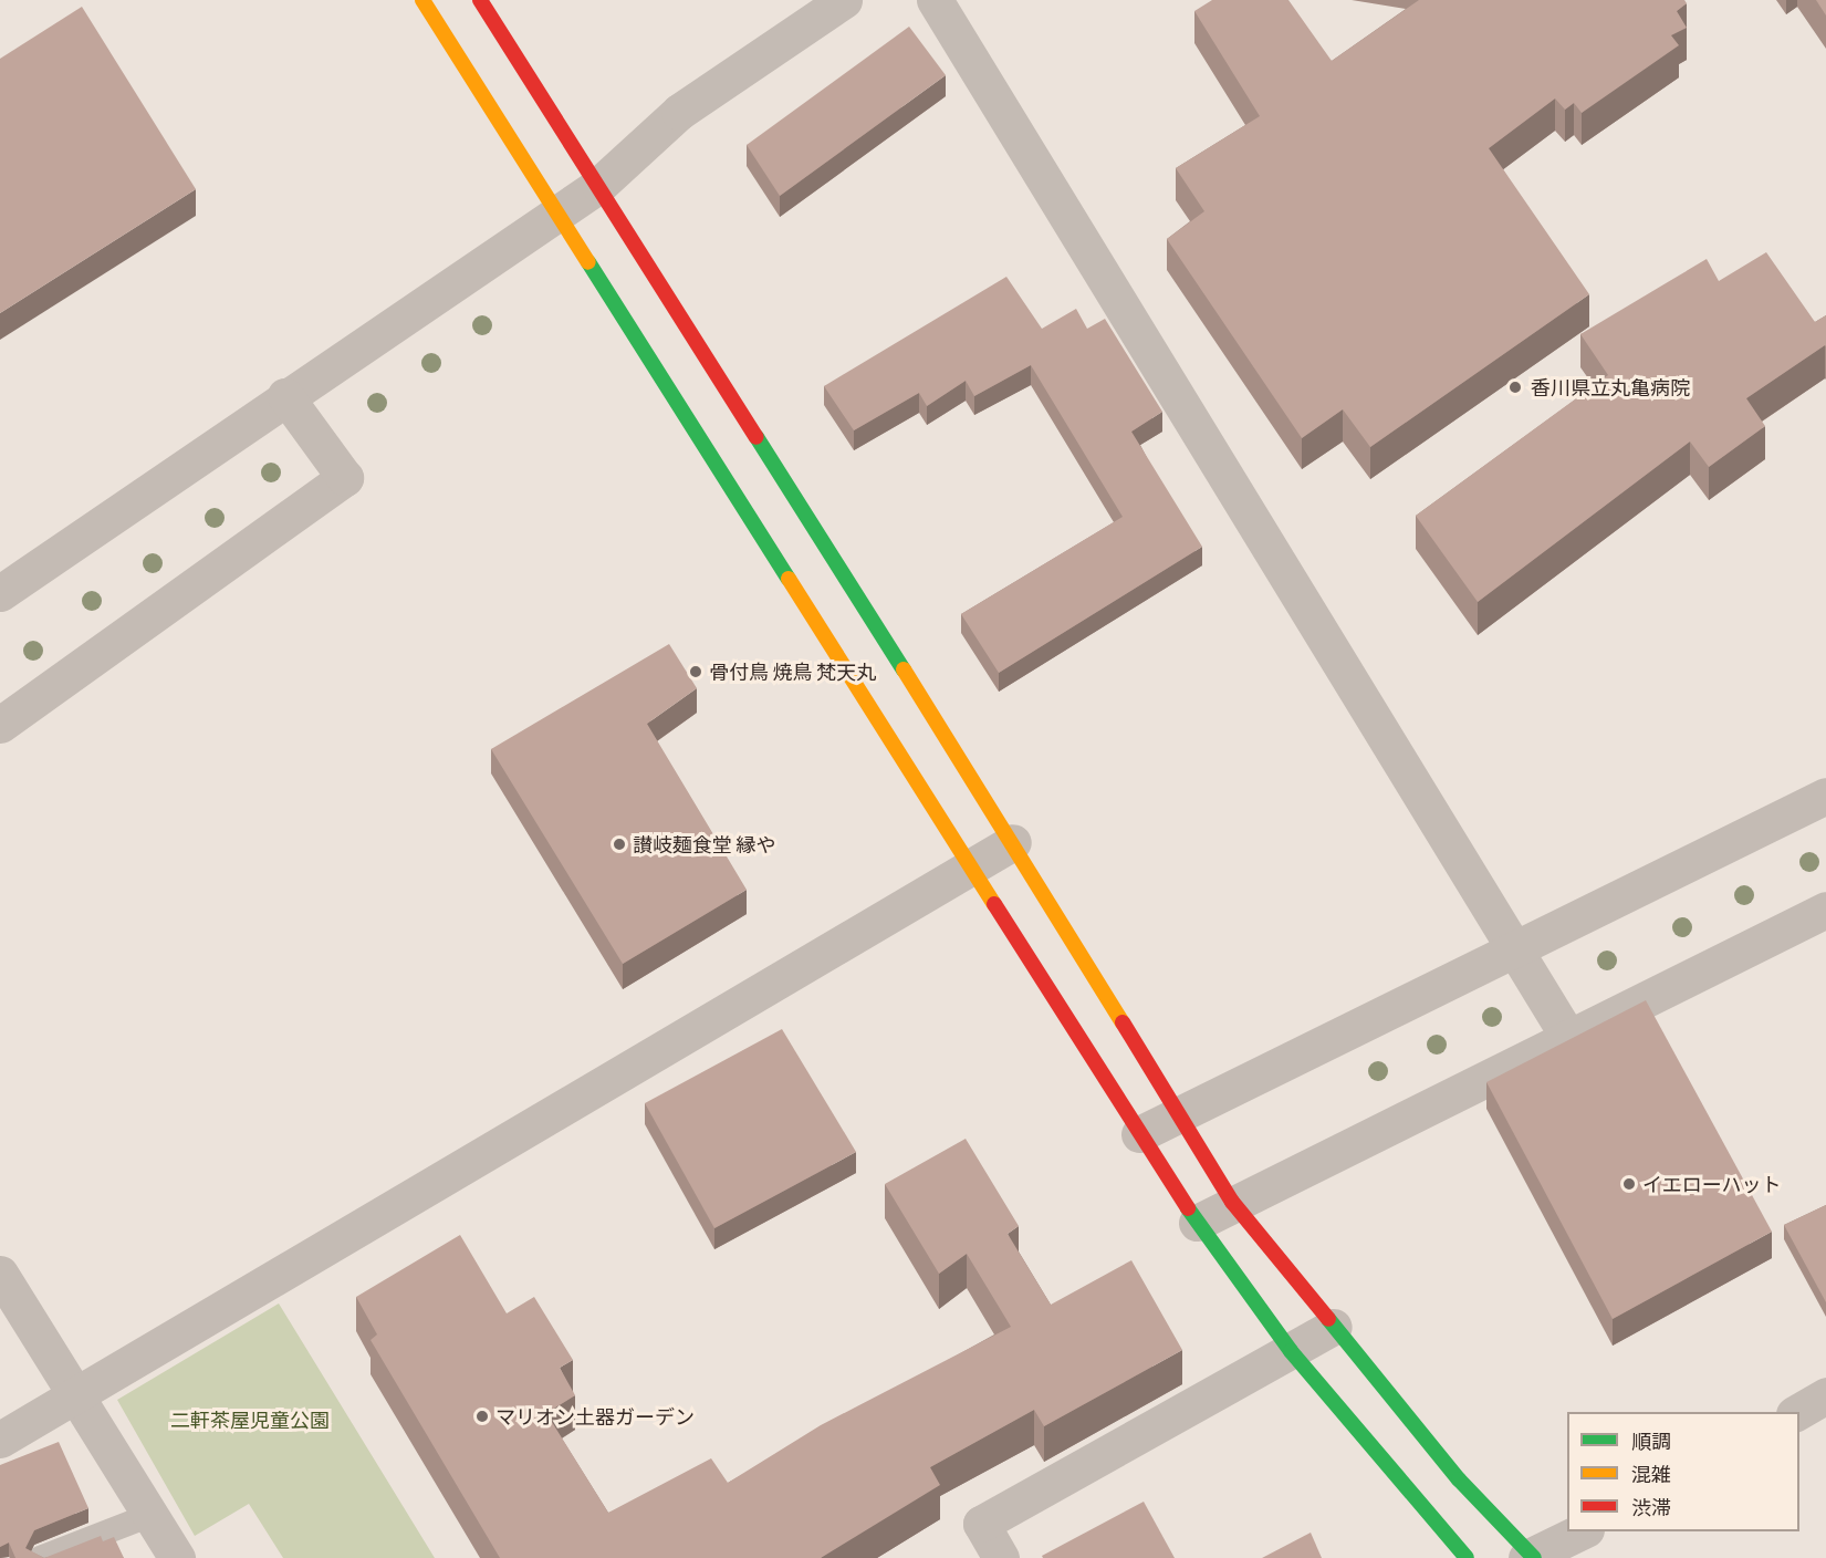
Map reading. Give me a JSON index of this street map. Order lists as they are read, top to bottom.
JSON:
{
  "parks": ["二軒茶屋児童公園"],
  "places": [
    "香川県立丸亀病院",
    "骨付鳥 焼鳥 梵天丸",
    "讃岐麺食堂 縁や",
    "イエローハット",
    "マリオン土器ガーデン"
  ],
  "legend": ["順調", "混雑", "渋滞"]
}
